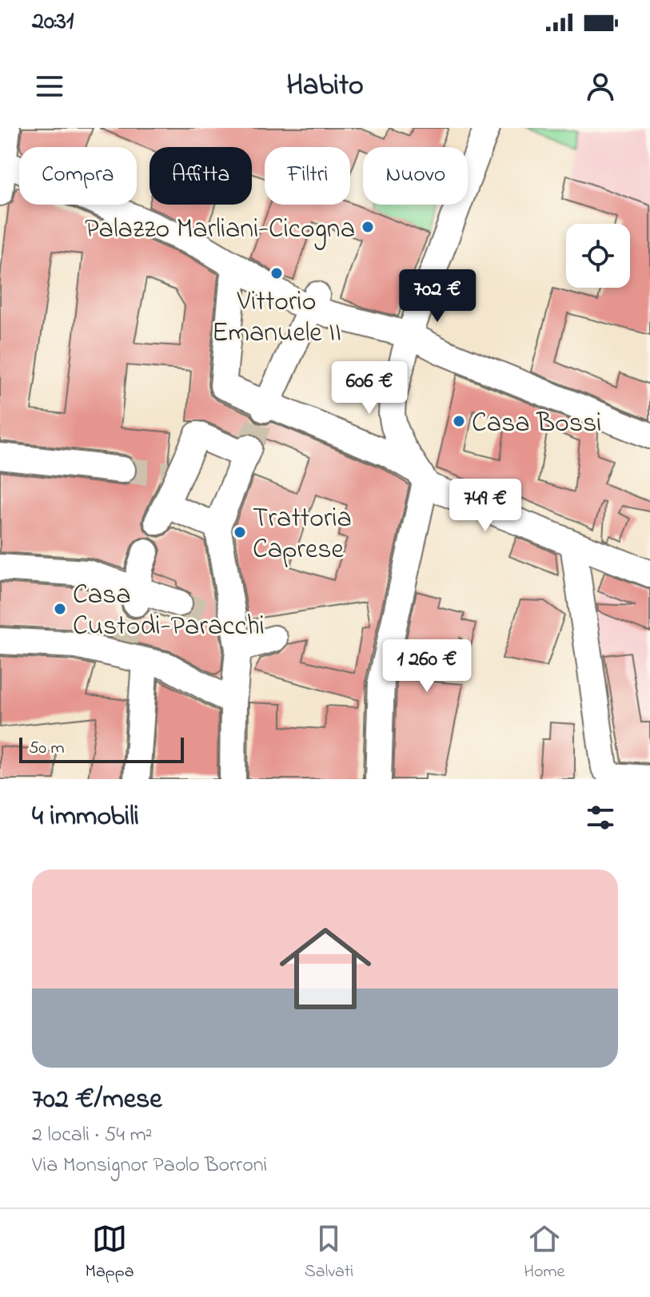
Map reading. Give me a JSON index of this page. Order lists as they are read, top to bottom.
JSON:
{
  "places": [
    "Palazzo Marliani-Cicogna",
    "Vittorio Emanuele II",
    "Casa Bossi",
    "Trattoria Caprese",
    "Casa Custodi-Paracchi"
  ],
  "scale_bar": "50 m",
  "page": {
    "status": "20:31",
    "header": "Habito",
    "chip": [
      "Compra",
      "Affitta",
      "Filtri",
      "Nuovo"
    ],
    "price": [
      "702 €",
      "606 €",
      "749 €",
      "1 260 €"
    ],
    "scale": "50 m",
    "heading": "4 immobili",
    "list": [
      {
        "name": "702 €/mese",
        "note": "2 locali · 54 m² · Via Monsignor Paolo Borroni"
      }
    ],
    "tabs": ["Mappa", "Salvati", "Home"]
  }
}
